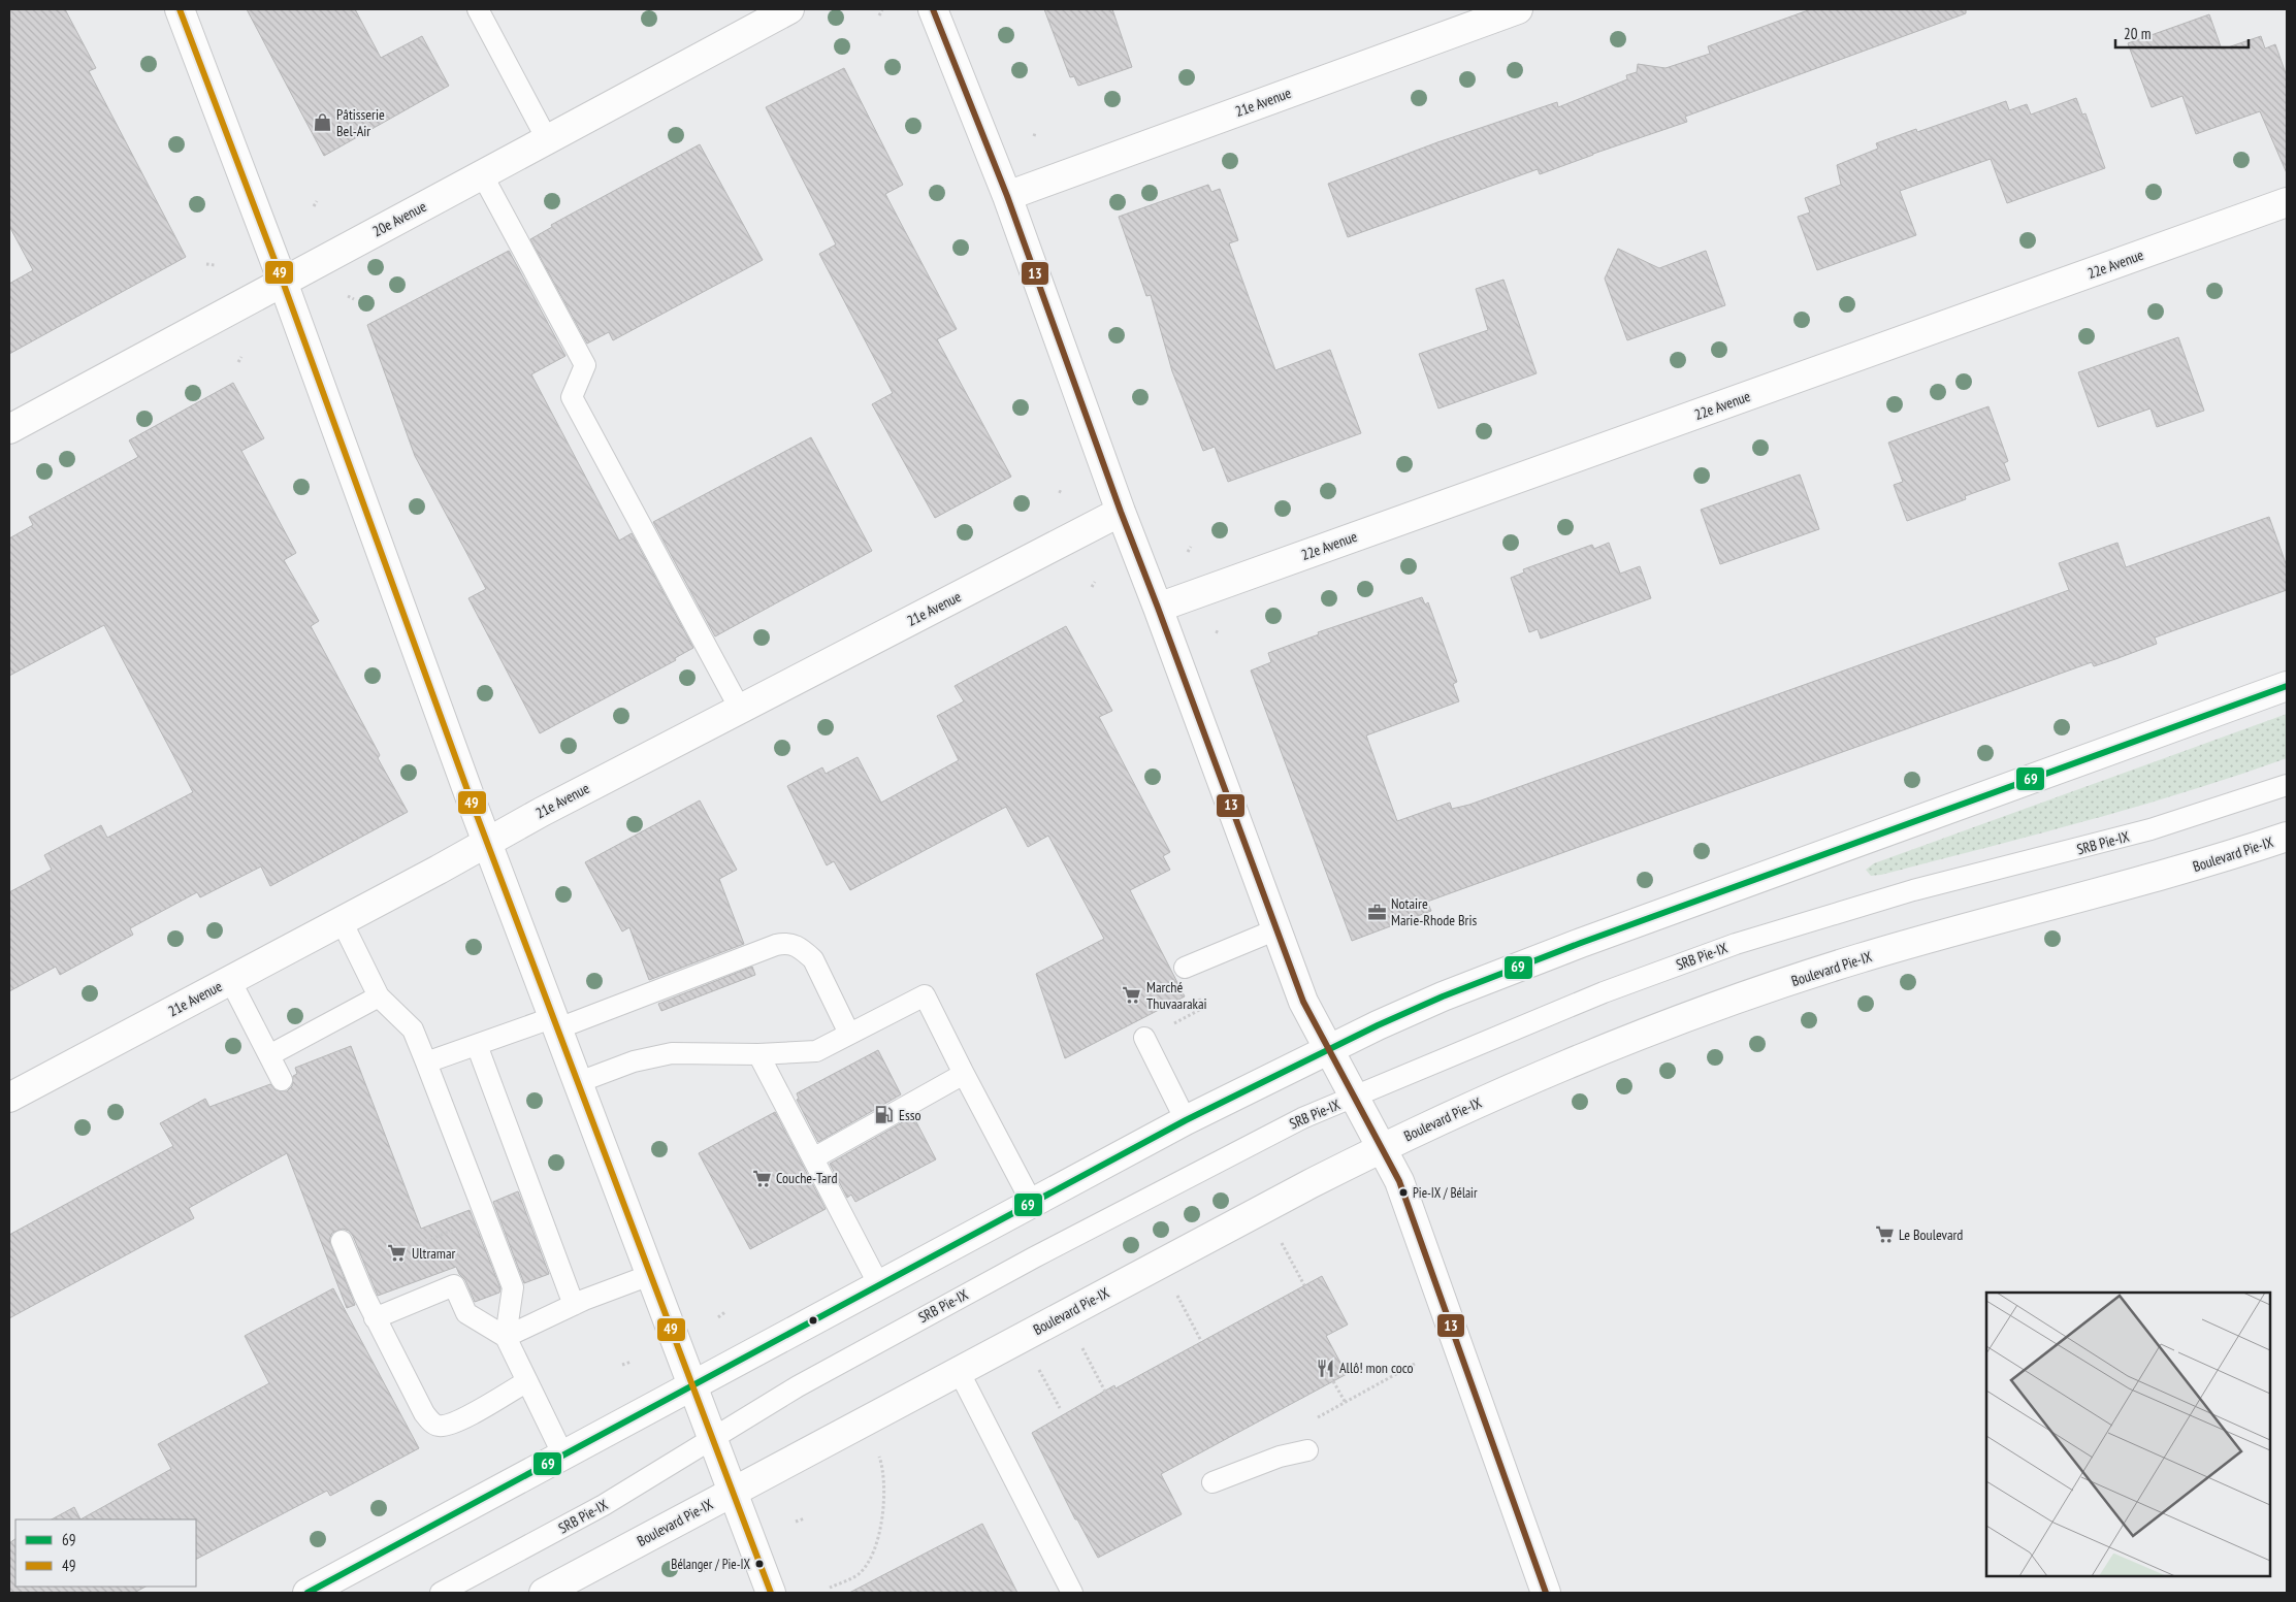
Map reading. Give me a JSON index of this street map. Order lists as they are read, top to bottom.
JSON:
{
  "streets": {
    "street": [
      "21e Avenue",
      "20e Avenue",
      "22e Avenue",
      "Boulevard Pie-IX"
    ],
    "lane": ["SRB Pie-IX"]
  },
  "places": {
    "shop": ["Pâtisserie Bel-Air"],
    "office": ["Notaire Marie-Rhode Bris"],
    "supermarket": [
      "Marché Thuvaarakai",
      "Couche-Tard",
      "Le Boulevard",
      "Ultramar"
    ],
    "fuel station": ["Esso"],
    "other": ["Pie-IX / Bélair", "Bélanger / Pie-IX"],
    "restaurant": ["Allô! mon coco"]
  },
  "lines": ["transit line 49", "transit line 13", "transit line 69"],
  "legend": ["69", "49"],
  "scale_bar": "20 m"
}
